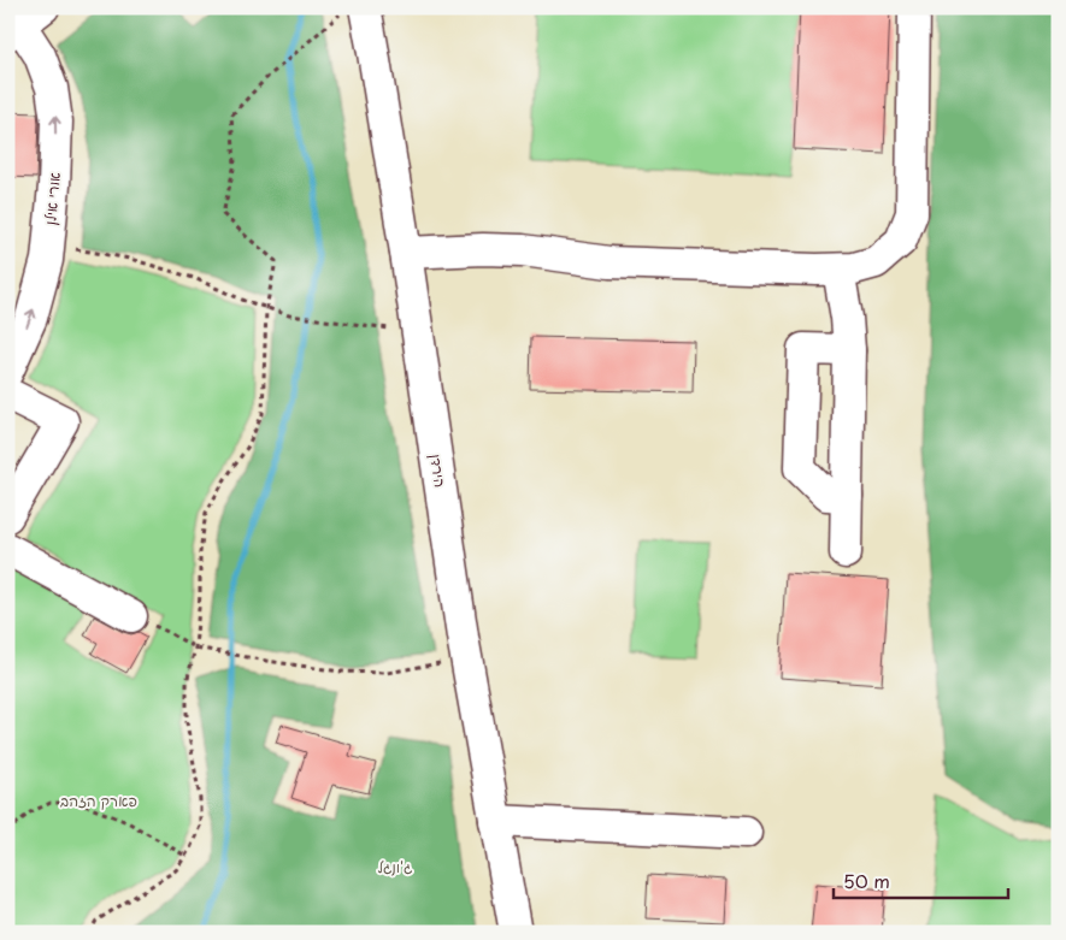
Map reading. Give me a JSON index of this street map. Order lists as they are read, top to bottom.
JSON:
{
  "streets": {
    "street": ["אורי אילן", "הירדן"]
  },
  "one_way": ["אורי אילן"],
  "parks": ["פארק הזהב", "ג'ונגל"],
  "scale_bar": "50 m"
}
